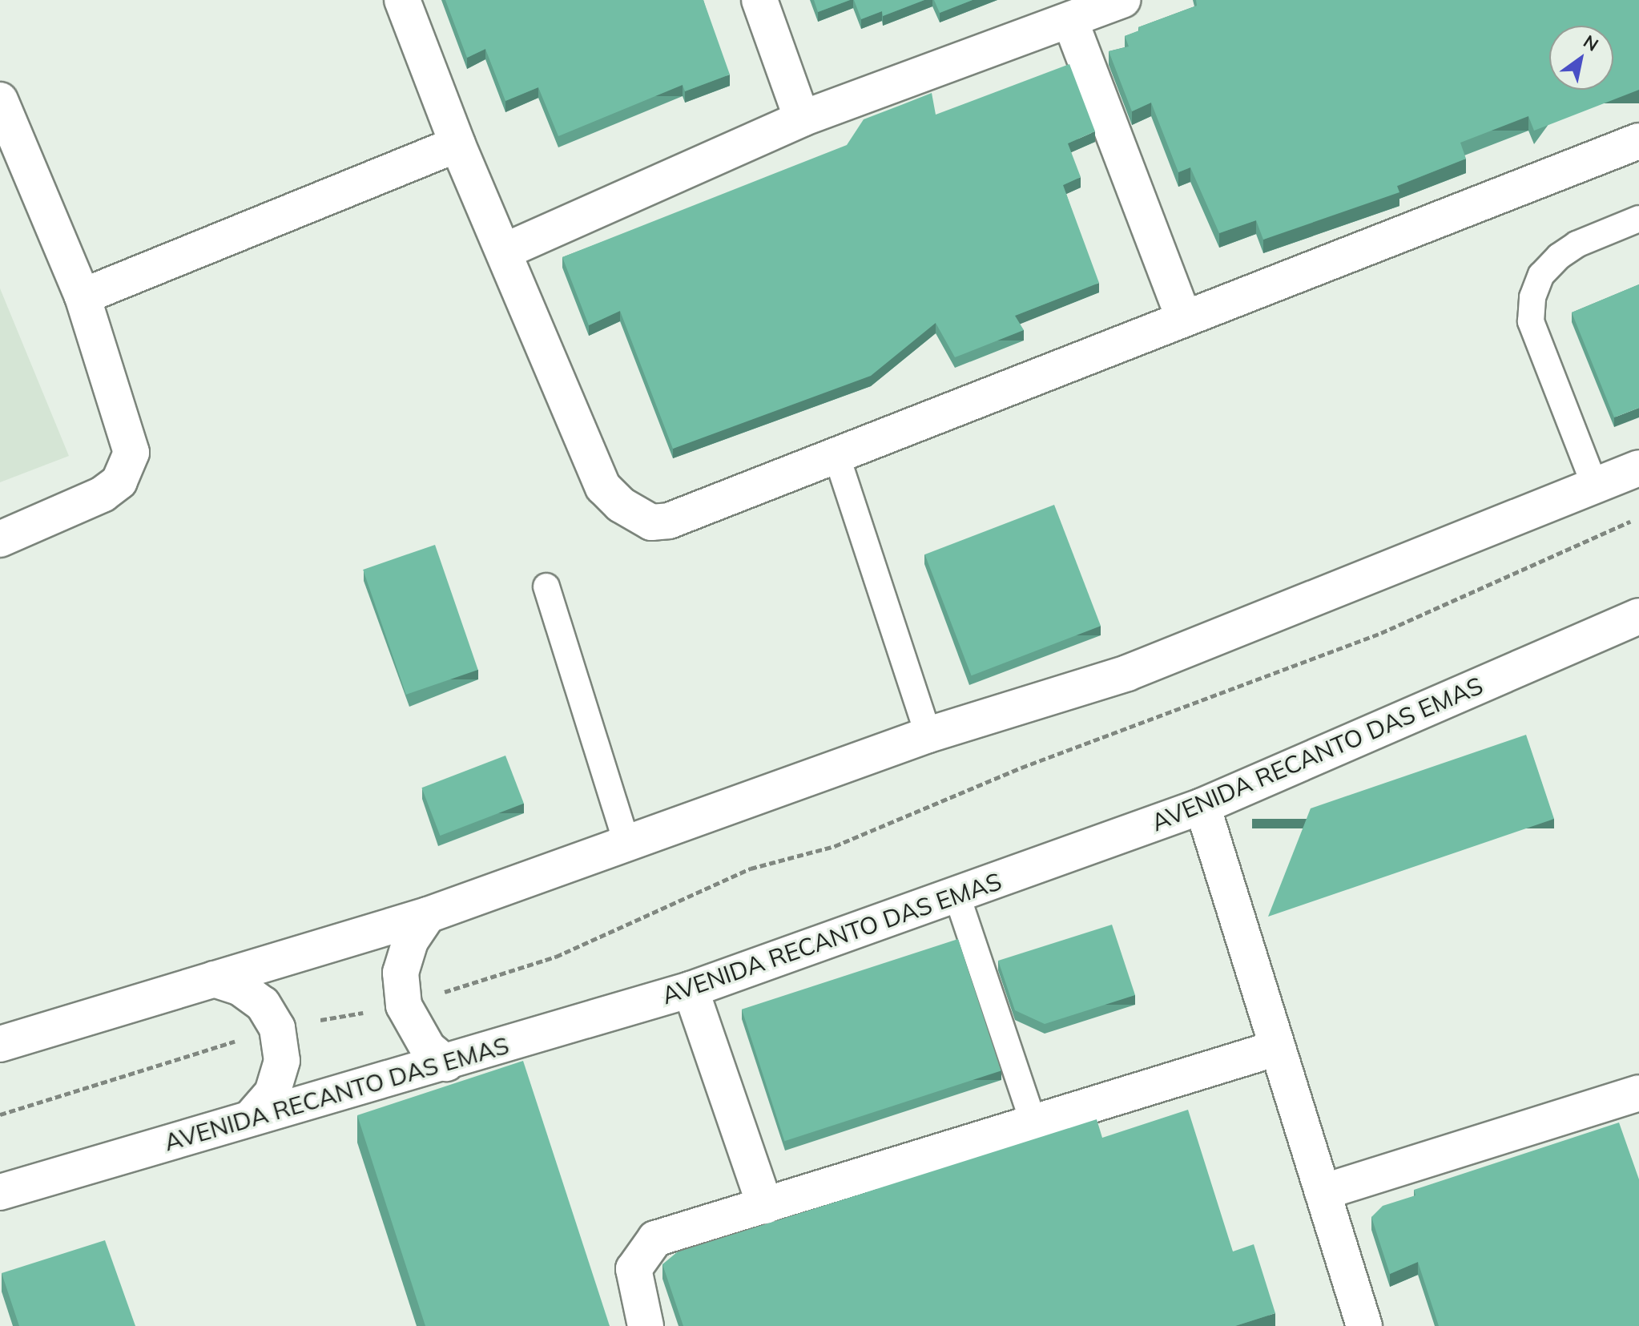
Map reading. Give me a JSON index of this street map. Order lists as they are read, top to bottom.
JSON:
{
  "streets": {
    "street": ["AVENIDA RECANTO DAS EMAS"]
  },
  "north": "top right"
}
